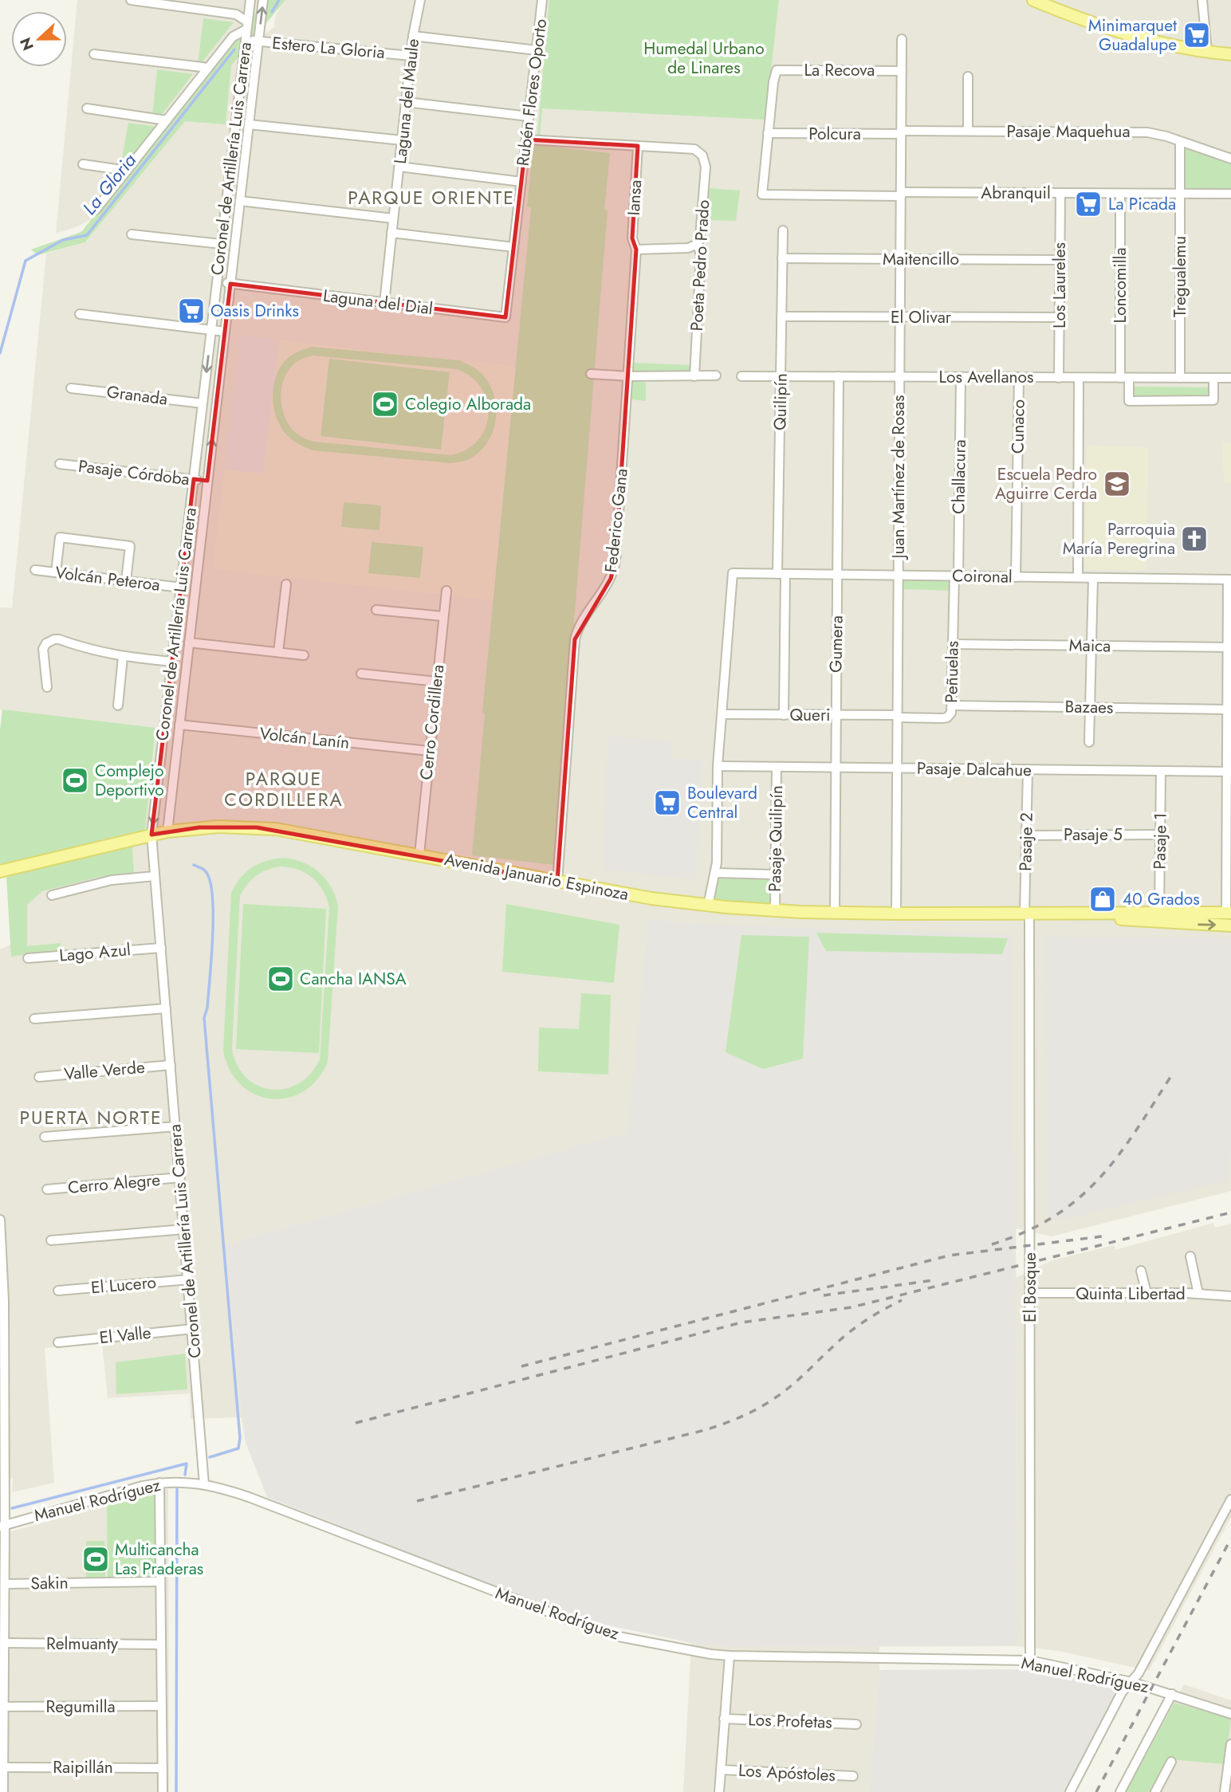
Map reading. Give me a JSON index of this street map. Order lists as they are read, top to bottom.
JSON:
{
  "streets": {
    "main road": ["Avenida Januario Espinoza"],
    "street": [
      "Estero La Gloria",
      "La Recova",
      "Rubén Flores Oporto",
      "Laguna del Maule",
      "Pasaje Maquehua",
      "Polcura",
      "Coronel de Artillería Luis Carrera",
      "Abranquil",
      "Iansa",
      "Maitencillo",
      "Poeta Pedro Prado",
      "Tregualemu",
      "Los Laureles",
      "Loncomilla",
      "Laguna del Dial",
      "El Olivar",
      "Los Avellanos",
      "Granada",
      "Quilipín",
      "Cunaco",
      "Pasaje Córdoba",
      "Juan Martínez de Rosas",
      "Challacura",
      "Federico Gana",
      "Coironal",
      "Volcán Peteroa",
      "Gumera",
      "Maica",
      "Peñuelas",
      "Bazaes",
      "Queri",
      "Cerro Cordillera",
      "Volcán Lanín",
      "Pasaje Dalcahue",
      "Pasaje 5",
      "Pasaje Quilipín",
      "Pasaje 1",
      "Pasaje 2",
      "Lago Azul",
      "Valle Verde",
      "Cerro Alegre",
      "El Lucero",
      "El Bosque",
      "Quinta Libertad",
      "El Valle",
      "Manuel Rodríguez",
      "Sakin",
      "Relmuanty",
      "Regumilla",
      "Los Profetas",
      "Raipillán",
      "Los Apóstoles"
    ]
  },
  "crossings": [
    ["Estero La Gloria", "Laguna del Maule"],
    ["Estero La Gloria", "Coronel de Artillería Luis Carrera"],
    ["La Recova", "Polcura"],
    ["La Recova", "Abranquil"],
    ["La Recova", "Juan Martínez de Rosas"],
    ["Rubén Flores Oporto", "Laguna del Dial"],
    ["Laguna del Maule", "Laguna del Dial"],
    ["Pasaje Maquehua", "Polcura"],
    ["Pasaje Maquehua", "Tregualemu"],
    ["Pasaje Maquehua", "Juan Martínez de Rosas"],
    ["Polcura", "Abranquil"],
    ["Polcura", "Juan Martínez de Rosas"],
    ["Coronel de Artillería Luis Carrera", "Laguna del Dial"],
    ["Coronel de Artillería Luis Carrera", "Granada"],
    ["Coronel de Artillería Luis Carrera", "Pasaje Córdoba"],
    ["Coronel de Artillería Luis Carrera", "Volcán Peteroa"],
    ["Coronel de Artillería Luis Carrera", "Volcán Lanín"],
    ["Coronel de Artillería Luis Carrera", "Avenida Januario Espinoza"],
    ["Coronel de Artillería Luis Carrera", "Lago Azul"],
    ["Coronel de Artillería Luis Carrera", "Valle Verde"],
    ["Coronel de Artillería Luis Carrera", "Cerro Alegre"],
    ["Coronel de Artillería Luis Carrera", "El Lucero"],
    ["Coronel de Artillería Luis Carrera", "El Valle"],
    ["Coronel de Artillería Luis Carrera", "Manuel Rodríguez"],
    ["Abranquil", "Tregualemu"],
    ["Abranquil", "Los Laureles"],
    ["Abranquil", "Loncomilla"],
    ["Abranquil", "Juan Martínez de Rosas"],
    ["Iansa", "Poeta Pedro Prado"],
    ["Iansa", "Federico Gana"],
    ["Maitencillo", "Los Laureles"],
    ["Maitencillo", "Quilipín"],
    ["Maitencillo", "Juan Martínez de Rosas"],
    ["Tregualemu", "Los Avellanos"],
    ["Los Laureles", "El Olivar"],
    ["Los Laureles", "Los Avellanos"],
    ["Loncomilla", "Los Avellanos"],
    ["El Olivar", "Quilipín"],
    ["El Olivar", "Juan Martínez de Rosas"],
    ["Los Avellanos", "Quilipín"],
    ["Los Avellanos", "Cunaco"],
    ["Los Avellanos", "Juan Martínez de Rosas"],
    ["Los Avellanos", "Challacura"],
    ["Los Avellanos", "Gumera"],
    ["Quilipín", "Coironal"],
    ["Quilipín", "Queri"],
    ["Cunaco", "Coironal"],
    ["Juan Martínez de Rosas", "Coironal"],
    ["Juan Martínez de Rosas", "Peñuelas"],
    ["Juan Martínez de Rosas", "Queri"],
    ["Juan Martínez de Rosas", "Pasaje Dalcahue"],
    ["Juan Martínez de Rosas", "Avenida Januario Espinoza"],
    ["Challacura", "Coironal"],
    ["Challacura", "Peñuelas"],
    ["Federico Gana", "Avenida Januario Espinoza"],
    ["Coironal", "Gumera"],
    ["Coironal", "Peñuelas"],
    ["Coironal", "Queri"],
    ["Gumera", "Queri"],
    ["Gumera", "Pasaje Dalcahue"],
    ["Gumera", "Avenida Januario Espinoza"],
    ["Maica", "Peñuelas"],
    ["Peñuelas", "Bazaes"],
    ["Peñuelas", "Queri"],
    ["Cerro Cordillera", "Volcán Lanín"],
    ["Cerro Cordillera", "Avenida Januario Espinoza"],
    ["Pasaje Dalcahue", "Pasaje Quilipín"],
    ["Pasaje Dalcahue", "Pasaje 1"],
    ["Pasaje Dalcahue", "Pasaje 2"],
    ["Pasaje 5", "Pasaje 1"],
    ["Pasaje 5", "Pasaje 2"],
    ["Pasaje Quilipín", "Avenida Januario Espinoza"],
    ["Pasaje 1", "Avenida Januario Espinoza"],
    ["Pasaje 2", "Avenida Januario Espinoza"],
    ["Pasaje 2", "El Bosque"],
    ["Avenida Januario Espinoza", "El Bosque"],
    ["El Bosque", "Quinta Libertad"],
    ["El Bosque", "Manuel Rodríguez"]
  ],
  "districts": ["PARQUE ORIENTE", "PARQUE CORDILLERA", "PUERTA NORTE"],
  "water": ["La Gloria"],
  "parks": ["Humedal Urbano de Linares"],
  "places": {
    "supermarket": [
      "Minimarquet Guadalupe",
      "La Picada",
      "Oasis Drinks",
      "Boulevard Central"
    ],
    "sports": [
      "Colegio Alborada",
      "Complejo Deportivo",
      "Cancha IANSA",
      "Multicancha Las Praderas"
    ],
    "school or university": ["Escuela Pedro Aguirre Cerda"],
    "church": ["Parroquia María Peregrina"],
    "shop": ["40 Grados"]
  },
  "north": "left"
}
